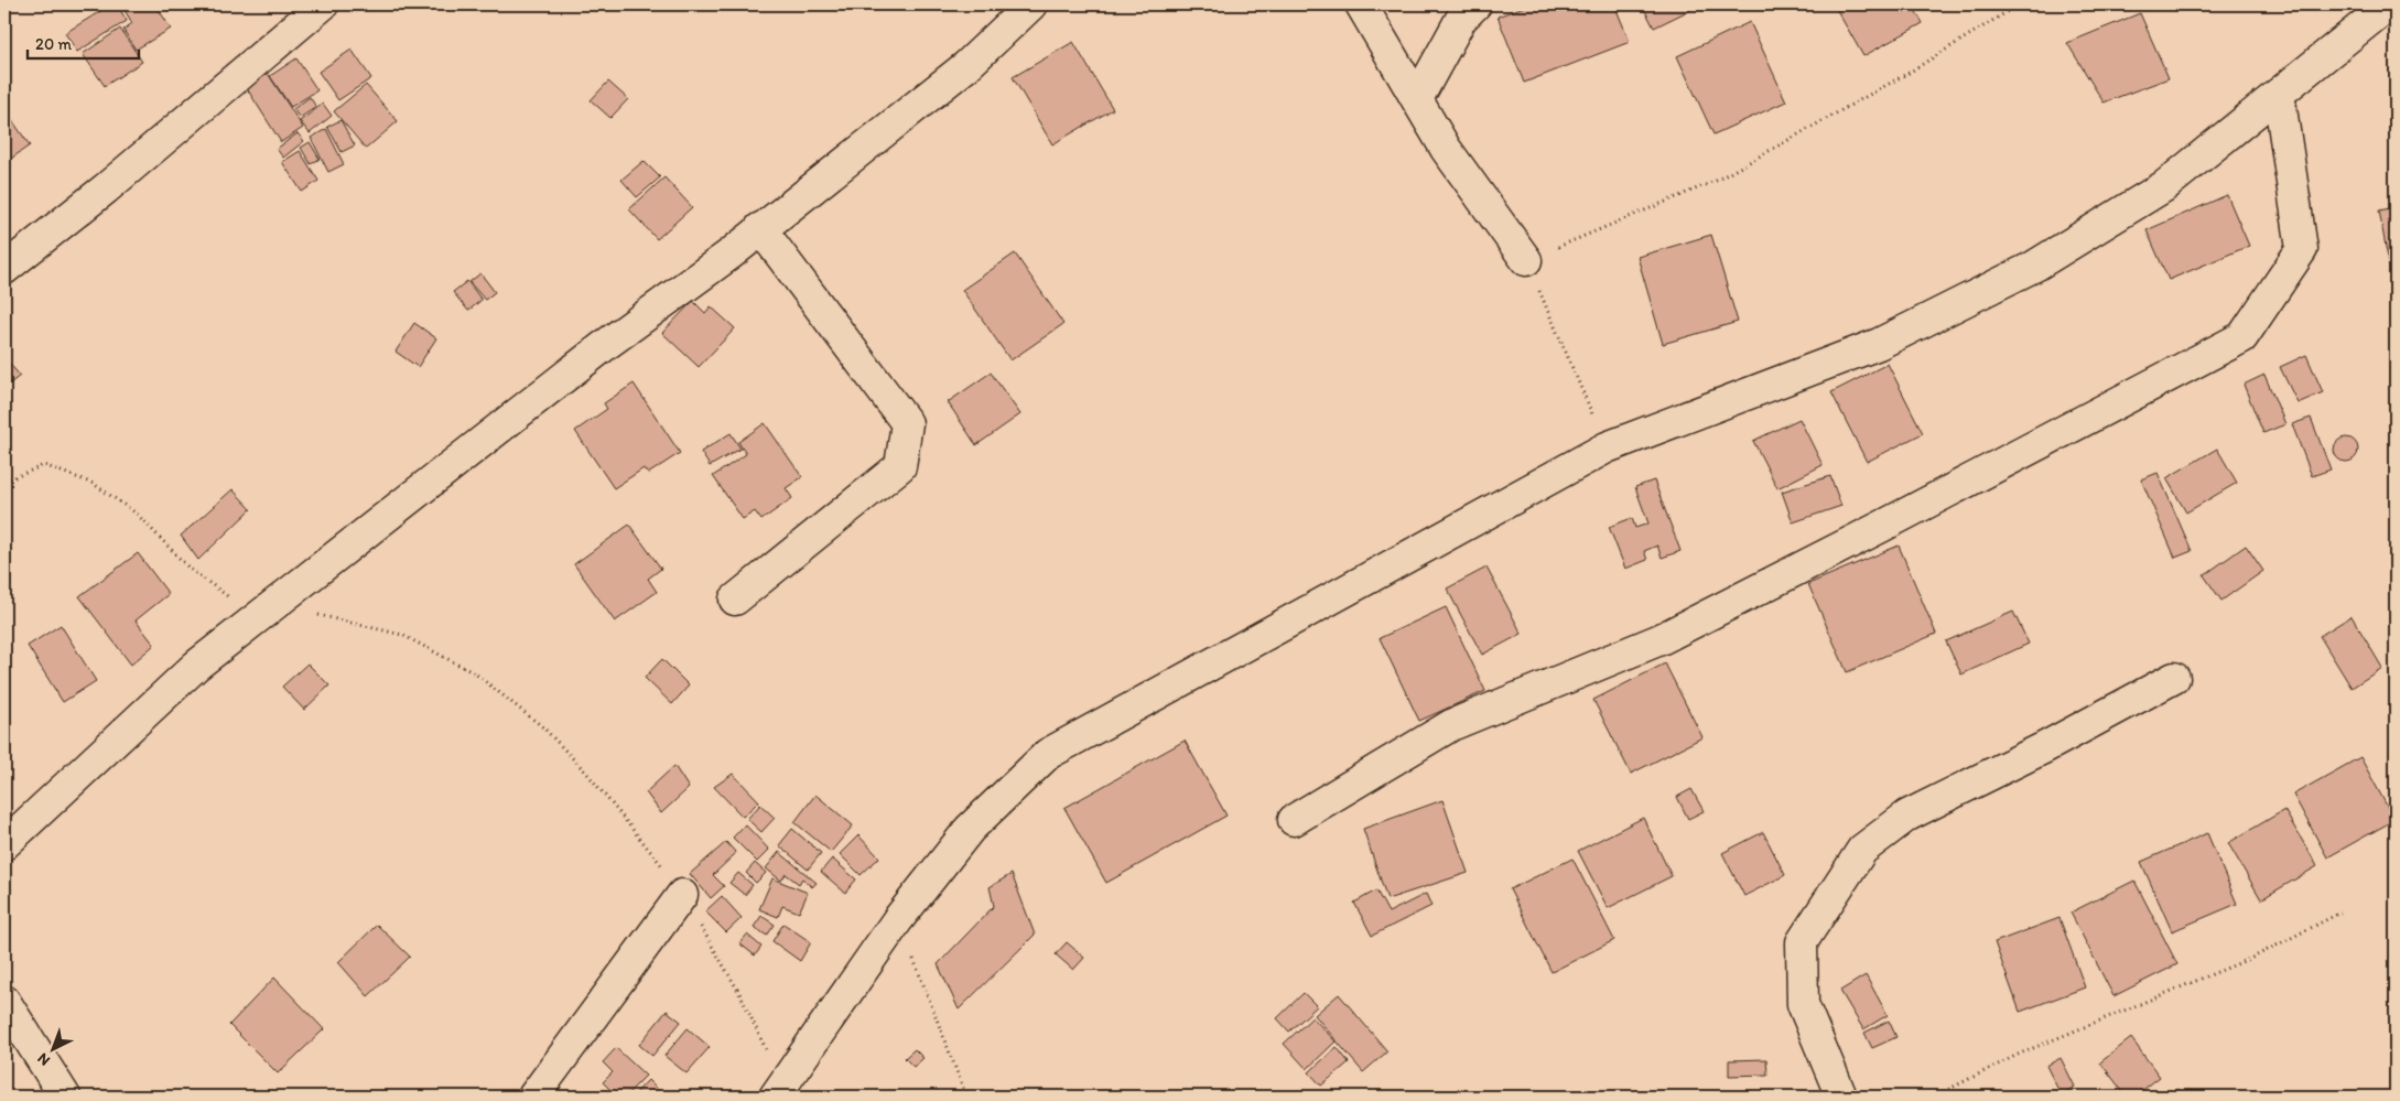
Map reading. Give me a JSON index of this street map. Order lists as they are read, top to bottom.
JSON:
{
  "scale_bar": "20 m",
  "north": "bottom left"
}
